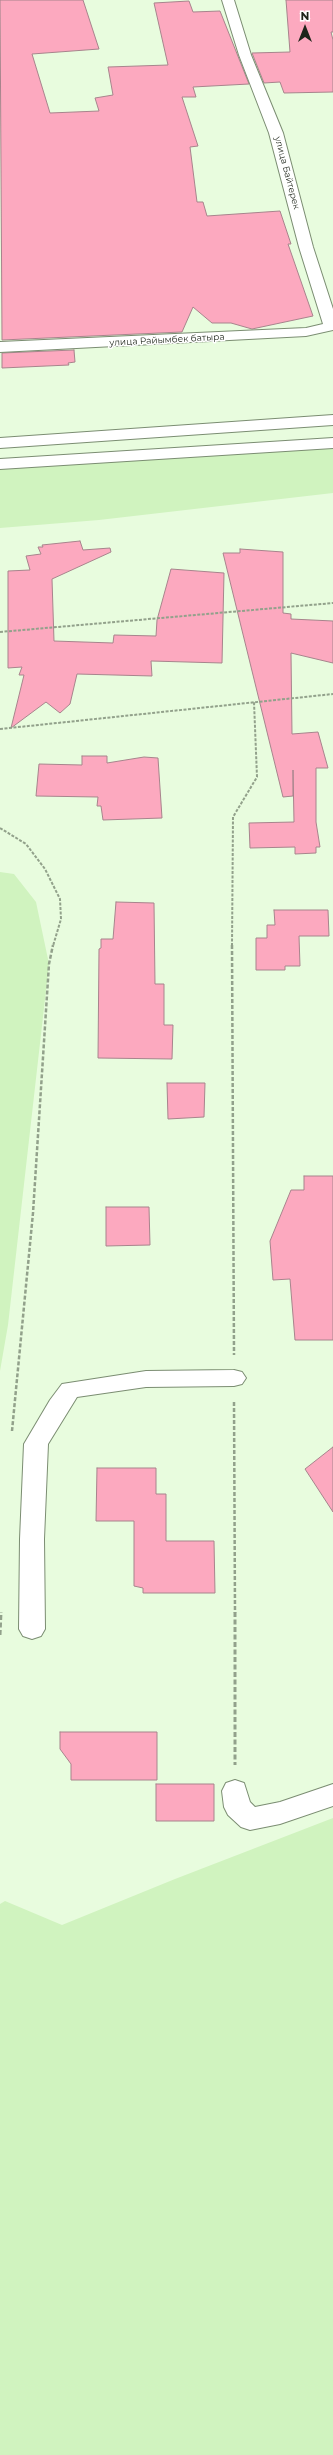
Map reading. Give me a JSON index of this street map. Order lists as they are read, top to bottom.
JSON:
{
  "streets": {
    "main road": ["улица Байтерек", "улица Райымбек батыра"]
  },
  "crossings": [
    ["улица Байтерек", "улица Райымбек батыра"]
  ],
  "north": "top"
}
